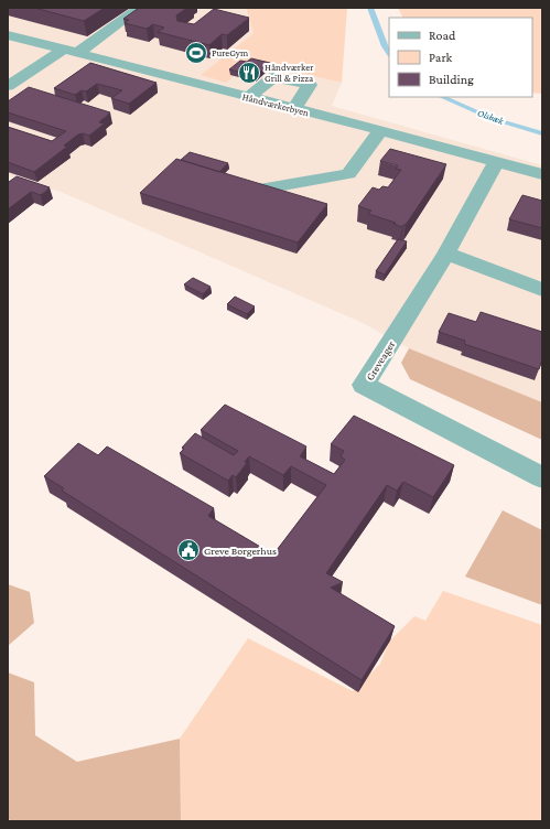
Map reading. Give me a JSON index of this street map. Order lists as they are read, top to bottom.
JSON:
{
  "streets": {
    "street": ["Håndværkerbyen", "Greveager"]
  },
  "crossings": [
    ["Håndværkerbyen", "Greveager"]
  ],
  "water": ["Olsbæk"],
  "places": {
    "sports": ["PureGym"],
    "restaurant": ["Håndværker Grill & Pizza"],
    "public building": ["Greve Borgerhus"]
  },
  "legend": ["Road", "Park", "Building"]
}
